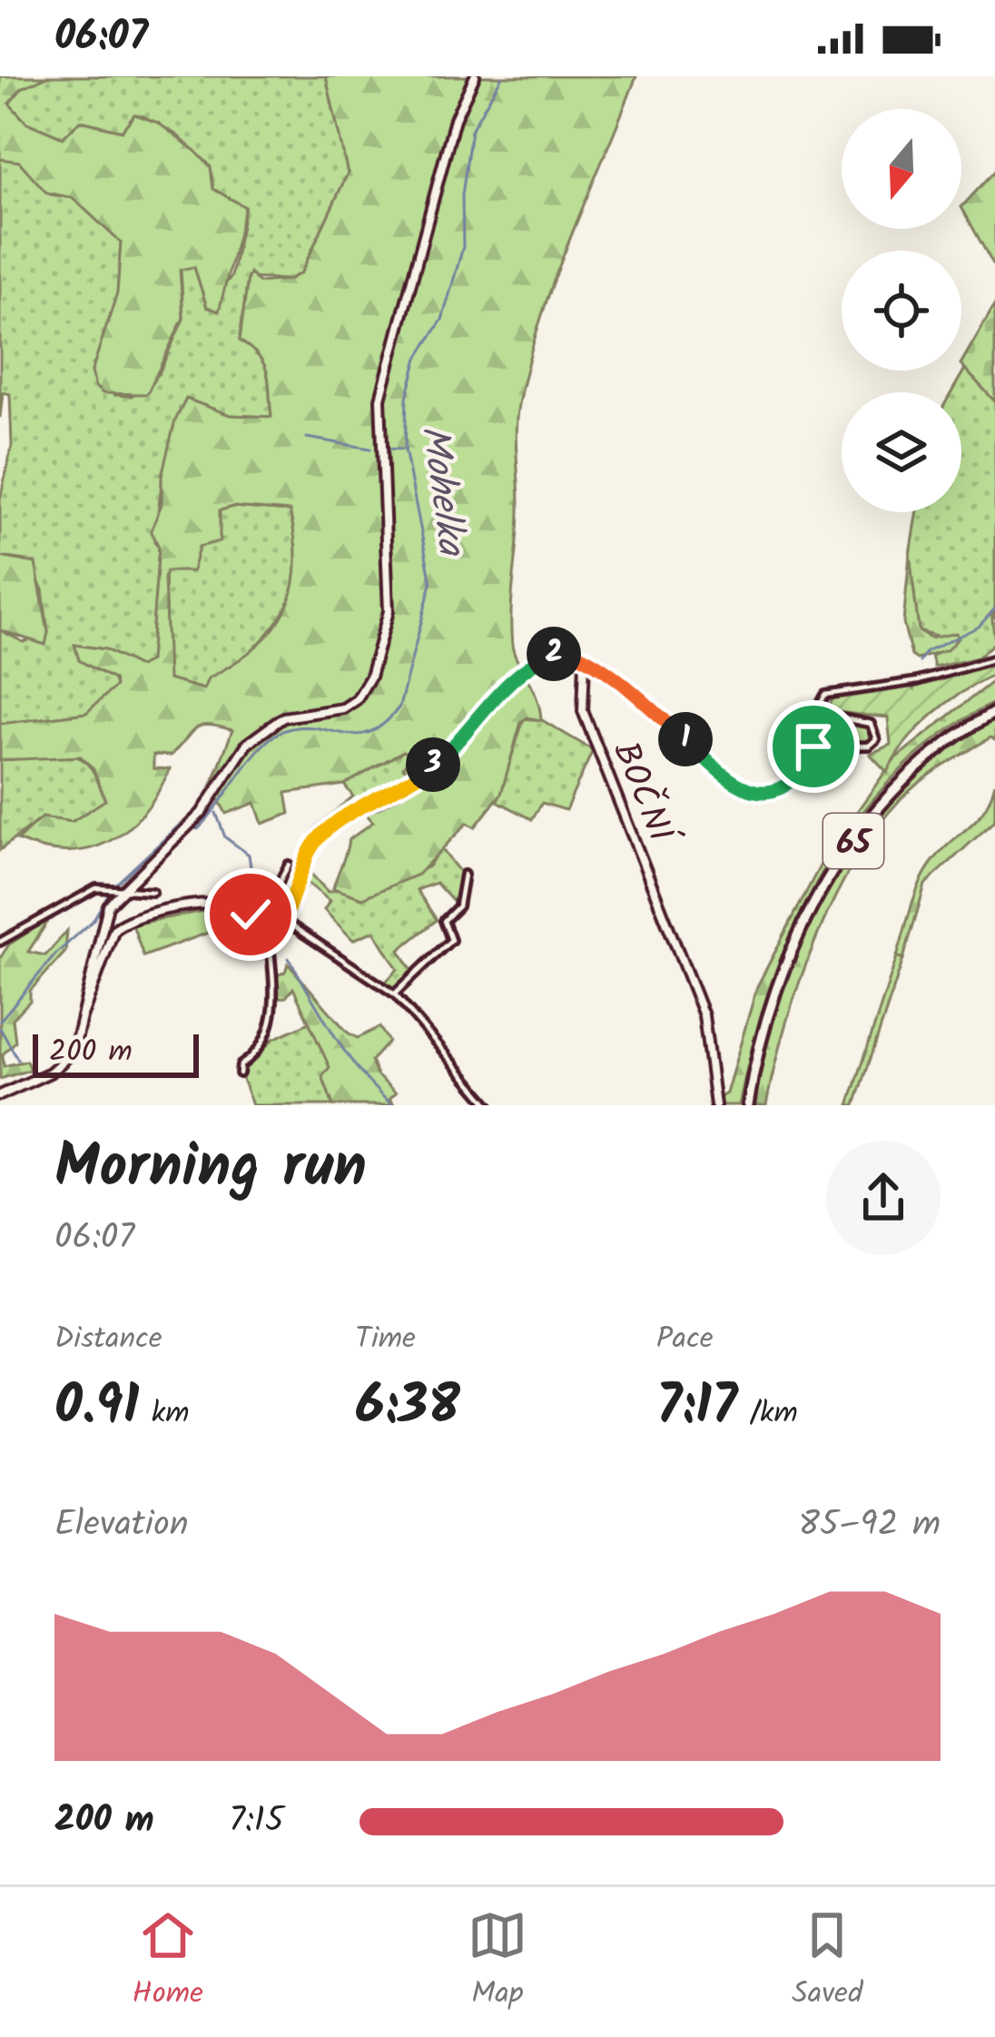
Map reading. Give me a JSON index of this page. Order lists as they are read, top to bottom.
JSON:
{
  "streets": {
    "main road": ["65"],
    "street": ["BOČNÍ"]
  },
  "water": ["Mohelka"],
  "scale_bar": "200 m",
  "north": "bottom",
  "page": {
    "status": "06:07",
    "pins": ["2", "1", "3"],
    "scale": "200 m",
    "heading": ["Morning run", "06:07"],
    "stats": [
      ["Distance", "0.91 km"],
      ["Time", "6:38"],
      ["Pace", "7:17 /km"]
    ],
    "chart": ["Elevation", "85–92 m"],
    "list": [
      {
        "name": "200 m",
        "note": "7:15"
      }
    ],
    "tabs": ["Home", "Map", "Saved"]
  }
}
